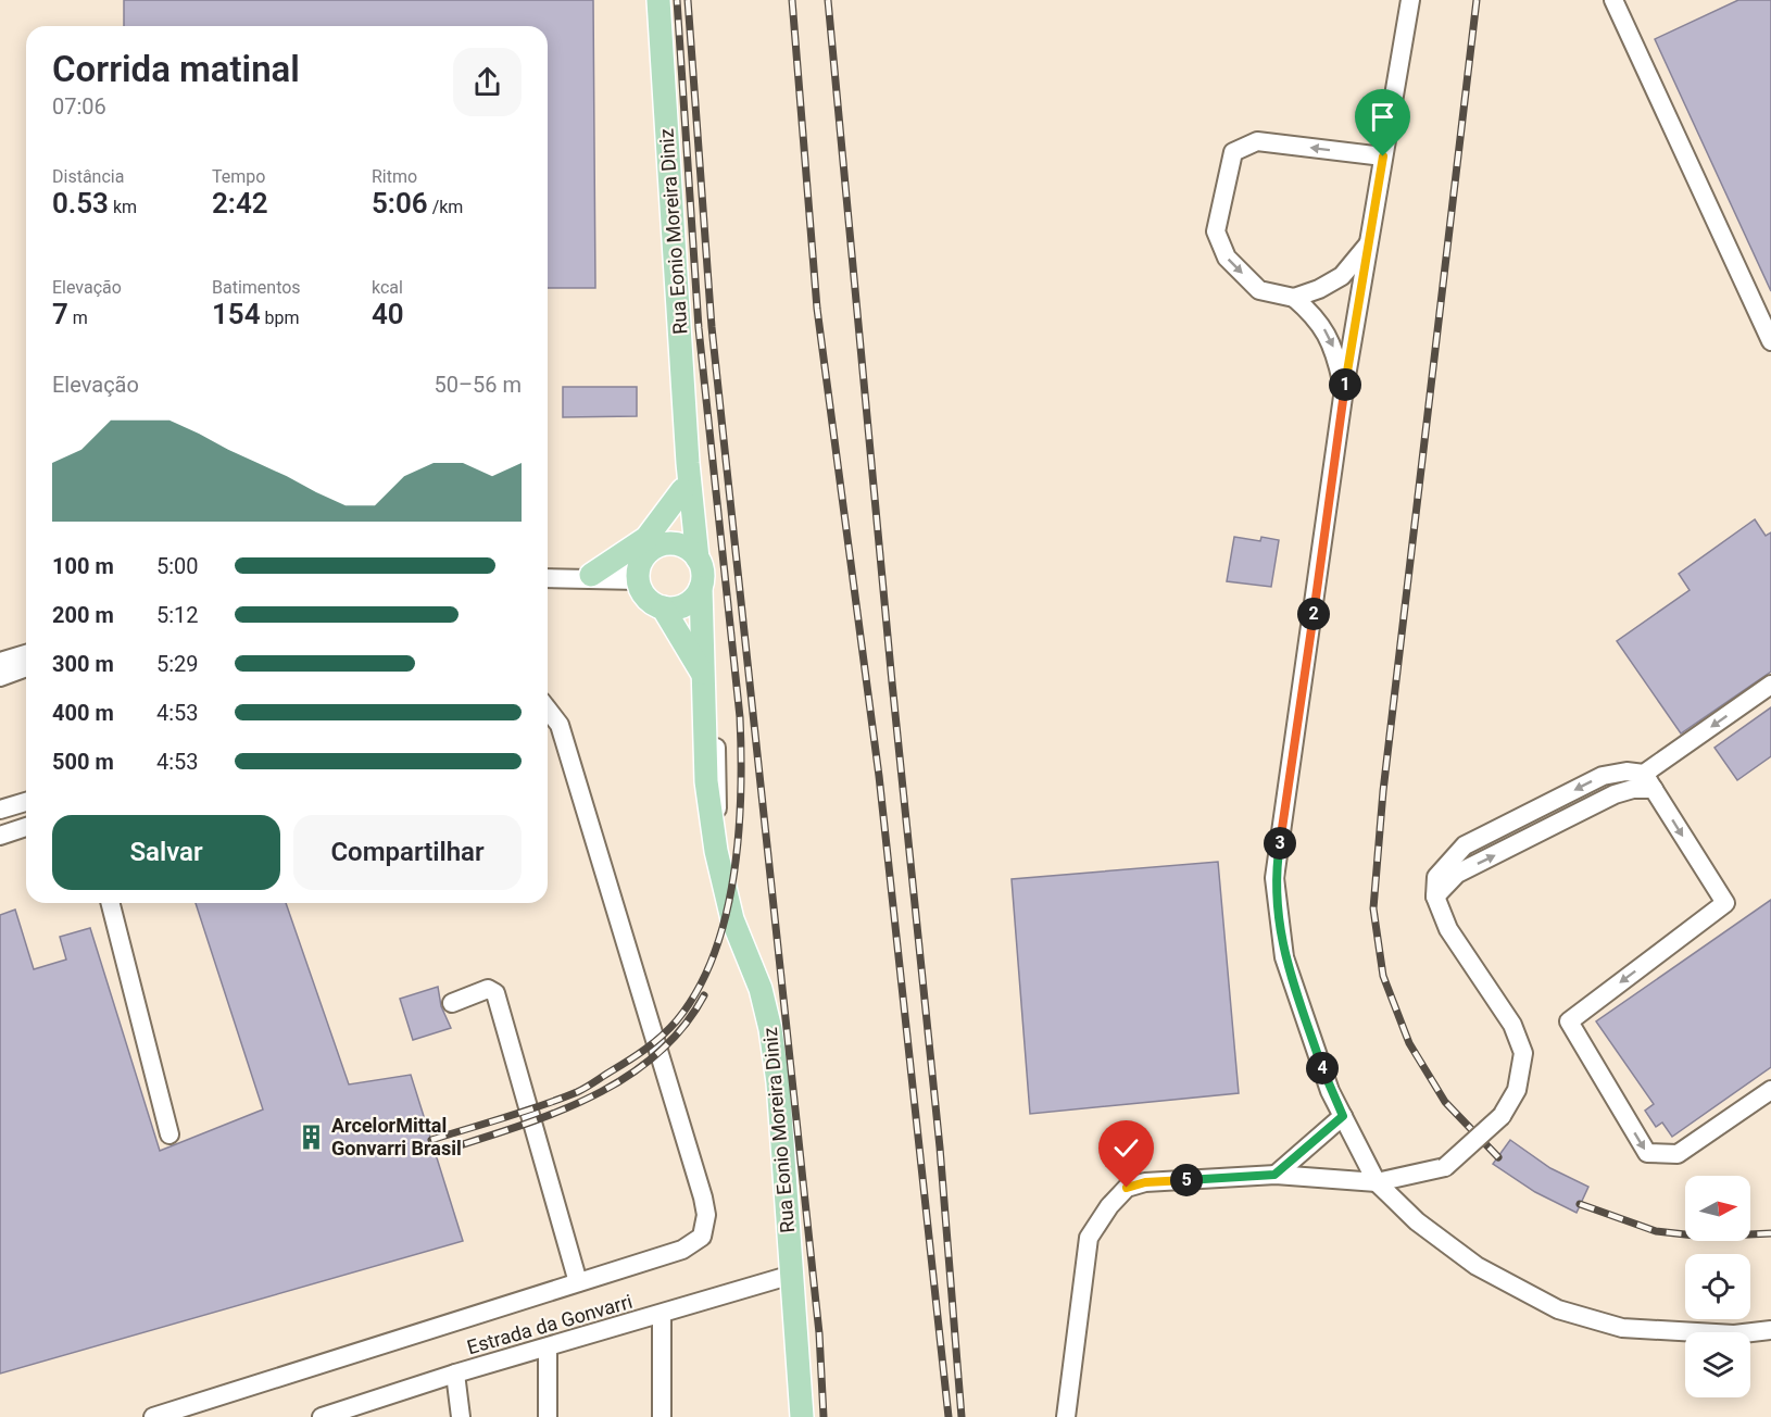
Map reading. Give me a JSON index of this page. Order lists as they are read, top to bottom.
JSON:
{
  "streets": {
    "main road": ["Rua Eonio Moreira Diniz"],
    "street": ["Estrada da Gonvarri"]
  },
  "crossings": [
    ["Rua Eonio Moreira Diniz", "Estrada da Gonvarri"]
  ],
  "places": {
    "building": ["ArcelorMittal Gonvarri Brasil"]
  },
  "north": "right",
  "page": {
    "heading": ["Corrida matinal", "07:06"],
    "stats": [
      ["Distância", "0.53 km"],
      ["Tempo", "2:42"],
      ["Ritmo", "5:06 /km"],
      ["Elevação", "7 m"],
      ["Batimentos", "154 bpm"],
      ["kcal", "40"]
    ],
    "chart": ["Elevação", "50–56 m"],
    "pins": [
      "1",
      "2",
      "3",
      "4",
      "5"
    ],
    "list": [
      {
        "name": "100 m",
        "note": "5:00"
      },
      {
        "name": "200 m",
        "note": "5:12"
      },
      {
        "name": "300 m",
        "note": "5:29"
      },
      {
        "name": "400 m",
        "note": "4:53"
      },
      {
        "name": "500 m",
        "note": "4:53"
      }
    ],
    "buttons": ["Salvar", "Compartilhar"]
  }
}
